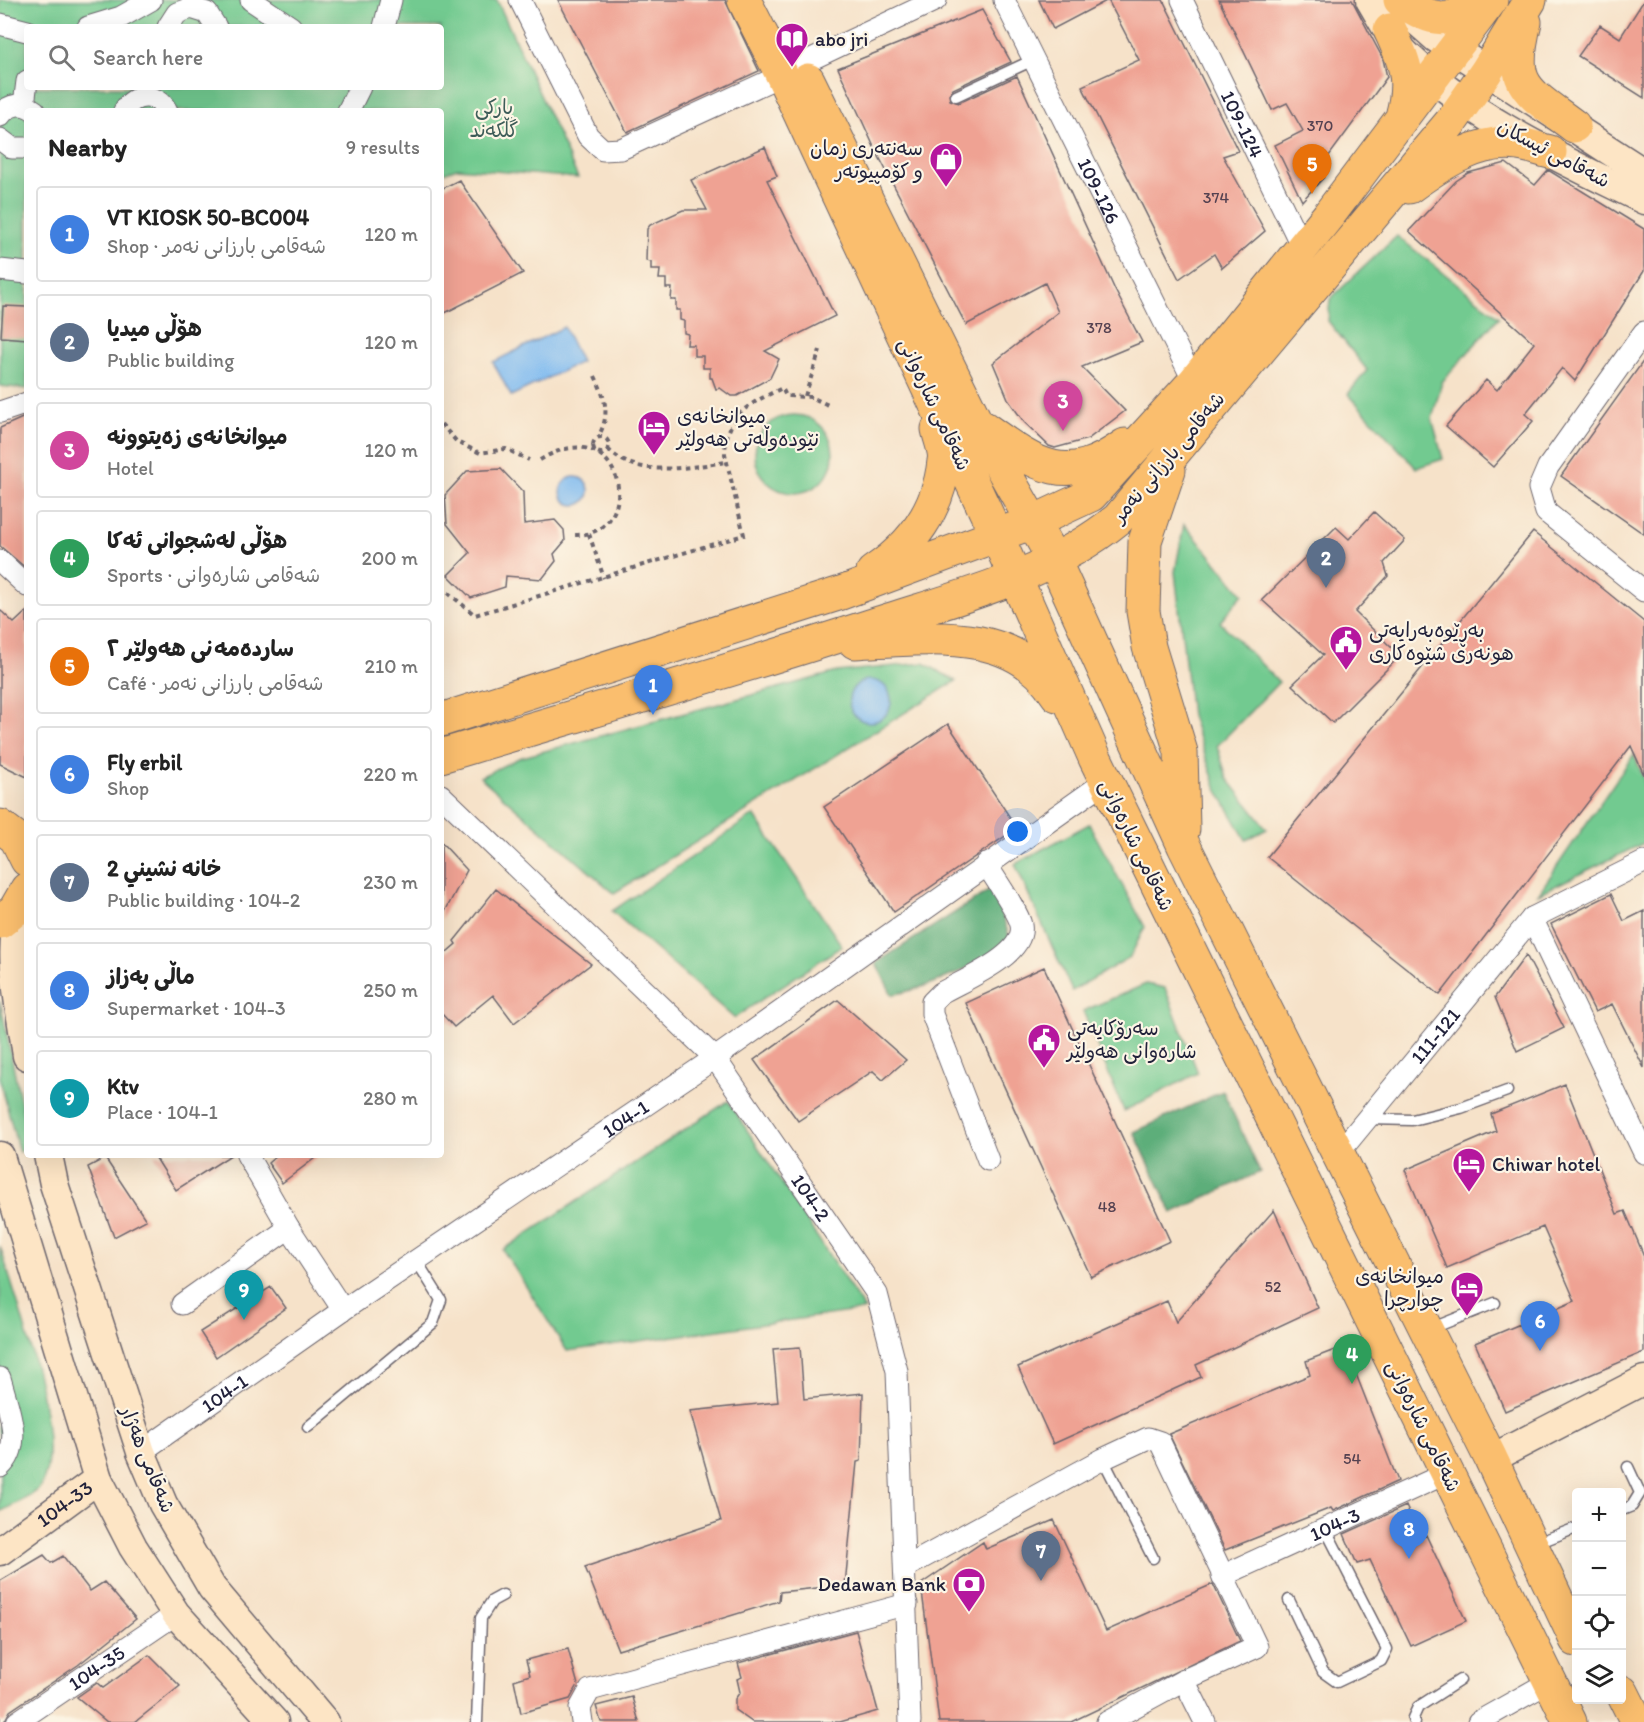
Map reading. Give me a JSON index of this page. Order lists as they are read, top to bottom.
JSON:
{
  "streets": {
    "main road": [
      "شەقامی ئیسکان",
      "شەقامی شارەوانی",
      "شەقامی بارزانی نەمر",
      "شەقامی هەژار",
      "104-33"
    ],
    "street": [
      "109-124",
      "109-126",
      "111-121",
      "104-1",
      "104-2",
      "104-3",
      "104-35"
    ]
  },
  "crossings": [
    ["109-124", "شەقامی بارزانی نەمر"],
    ["شەقامی ئیسکان", "شەقامی بارزانی نەمر"],
    ["109-126", "شەقامی بارزانی نەمر"],
    ["شەقامی شارەوانی", "شەقامی بارزانی نەمر"],
    ["شەقامی شارەوانی", "111-121"],
    ["شەقامی شارەوانی", "104-1"],
    ["شەقامی شارەوانی", "104-3"],
    ["104-1", "104-2"],
    ["104-1", "شەقامی هەژار"]
  ],
  "parks": ["پارکی گڵکەند"],
  "places": {
    "library": ["abo jri"],
    "shop": ["سەنتەری زمان و کۆمپیوتەر"],
    "hotel": ["میوانخانەی نێودەوڵەتی هەولێر", "Chiwar hotel", "میوانخانەی چوارچرا"],
    "public building": ["بەڕێوەبەرایەتی هونەری شێوەکاری", "سەرۆکایەتی شارەوانی هەولێر"],
    "bank": ["Dedawan Bank"]
  },
  "house_numbers": [
    "370",
    "374",
    "378",
    "48",
    "52",
    "54"
  ],
  "page": {
    "search": "Search here",
    "heading": ["Nearby", "9 results"],
    "pins": [
      "5",
      "3",
      "2",
      "1",
      "9",
      "6",
      "4",
      "8",
      "7"
    ],
    "list": [
      {
        "mark": "1",
        "name": "VT KIOSK 50-BC004",
        "note": "Shop · شەقامی بارزانی نەمر",
        "value": "120 m"
      },
      {
        "mark": "2",
        "name": "هۆڵی میدیا",
        "note": "Public building",
        "value": "120 m"
      },
      {
        "mark": "3",
        "name": "میوانخانەی زەیتوونە",
        "note": "Hotel",
        "value": "120 m"
      },
      {
        "mark": "4",
        "name": "هۆڵی لەشجوانی ئەکا",
        "note": "Sports · شەقامی شارەوانی",
        "value": "200 m"
      },
      {
        "mark": "5",
        "name": "ساردەمەنی هەولێر ٢",
        "note": "Café · شەقامی بارزانی نەمر",
        "value": "210 m"
      },
      {
        "mark": "6",
        "name": "Fly erbil",
        "note": "Shop",
        "value": "220 m"
      },
      {
        "mark": "7",
        "name": "خانه نشيني 2",
        "note": "Public building · 104-2",
        "value": "230 m"
      },
      {
        "mark": "8",
        "name": "ماڵی بەزاز",
        "note": "Supermarket · 104-3",
        "value": "250 m"
      },
      {
        "mark": "9",
        "name": "Ktv",
        "note": "Place · 104-1",
        "value": "280 m"
      }
    ],
    "map_buttons": ["+", "−"]
  }
}
